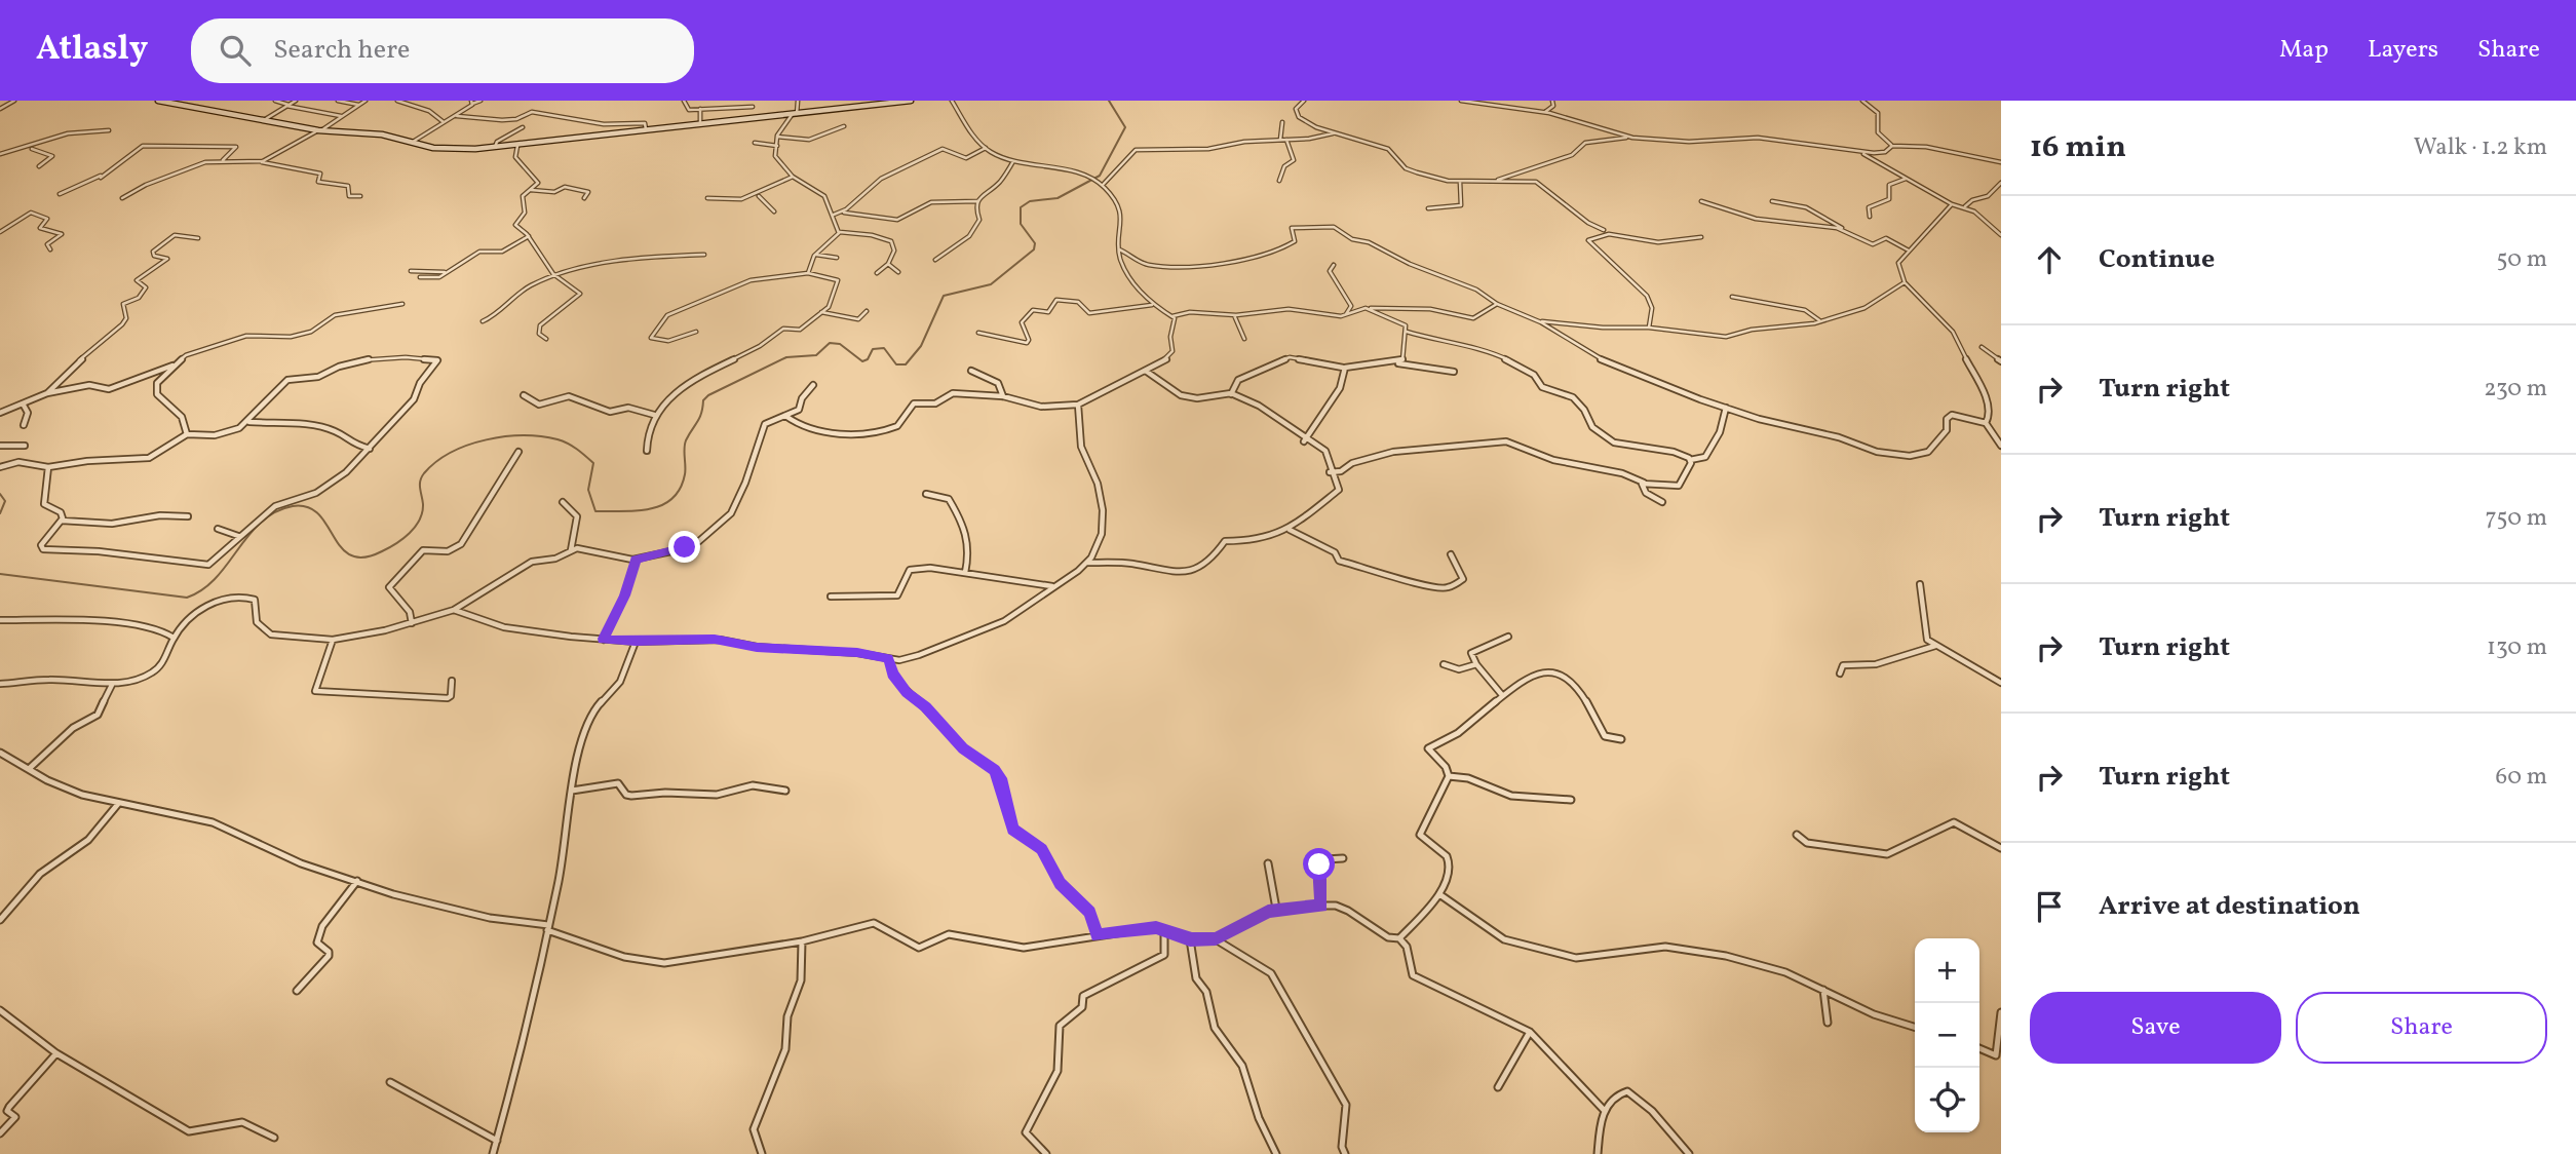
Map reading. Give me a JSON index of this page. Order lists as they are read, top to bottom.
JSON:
{
  "page": {
    "header": "Atlasly",
    "search": "Search here",
    "nav": ["Map", "Layers", "Share"],
    "heading": ["16 min", "Walk · 1.2 km"],
    "list": [
      ["Continue", "50 m"],
      ["Turn right", "230 m"],
      ["Turn right", "750 m"],
      ["Turn right", "130 m"],
      ["Turn right", "60 m"],
      "Arrive at destination"
    ],
    "map_buttons": ["+", "−"],
    "buttons": ["Save", "Share"]
  }
}
